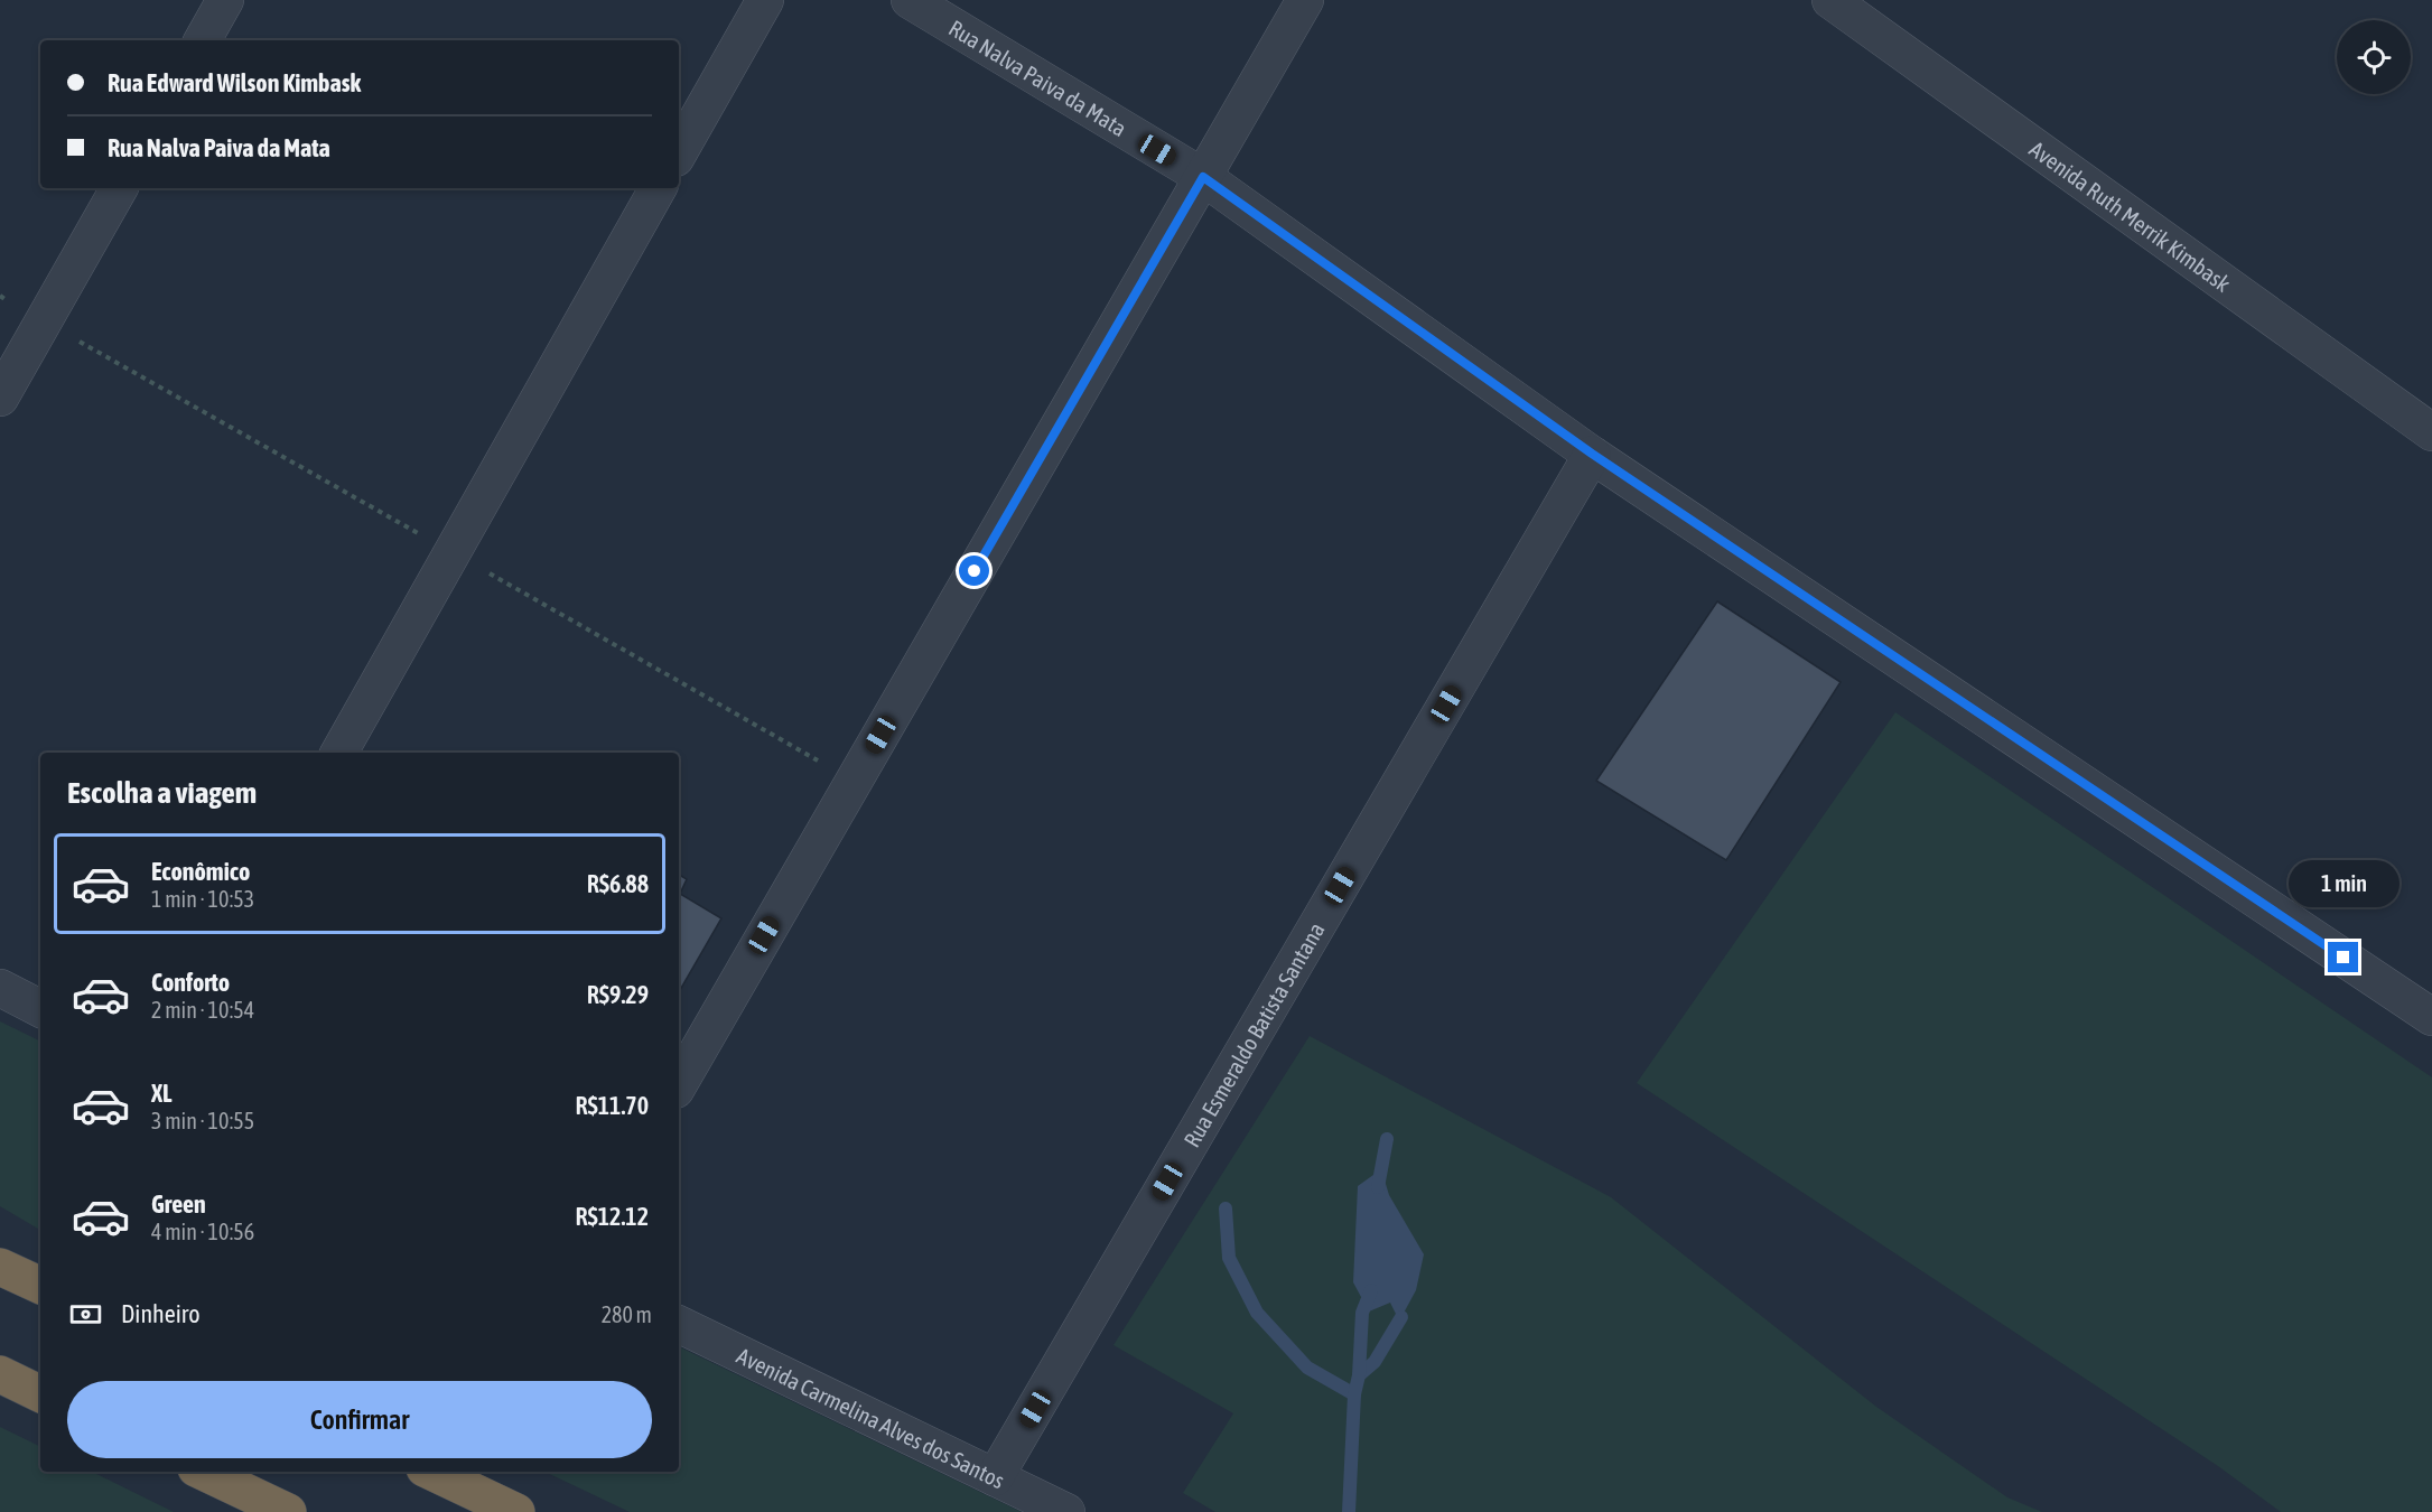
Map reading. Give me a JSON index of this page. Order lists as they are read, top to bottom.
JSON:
{
  "streets": {
    "street": [
      "Rua Nalva Paiva da Mata",
      "Avenida Ruth Merrik Kimbask",
      "Rua Esmeraldo Batista Santana",
      "Avenida Carmelina Alves dos Santos"
    ]
  },
  "crossings": [
    ["Rua Nalva Paiva da Mata", "Rua Esmeraldo Batista Santana"],
    ["Rua Esmeraldo Batista Santana", "Avenida Carmelina Alves dos Santos"]
  ],
  "page": {
    "banner": ["Rua Edward Wilson Kimbask", "Rua Nalva Paiva da Mata"],
    "heading": "Escolha a viagem",
    "list": [
      {
        "name": "Econômico",
        "note": "1 min · 10:53",
        "value": "R$6.88"
      },
      {
        "name": "Conforto",
        "note": "2 min · 10:54",
        "value": "R$9.29"
      },
      {
        "name": "XL",
        "note": "3 min · 10:55",
        "value": "R$11.70"
      },
      {
        "name": "Green",
        "note": "4 min · 10:56",
        "value": "R$12.12"
      }
    ],
    "bubble": "1 min",
    "pay": ["Dinheiro", "280 m"],
    "buttons": "Confirmar"
  }
}
